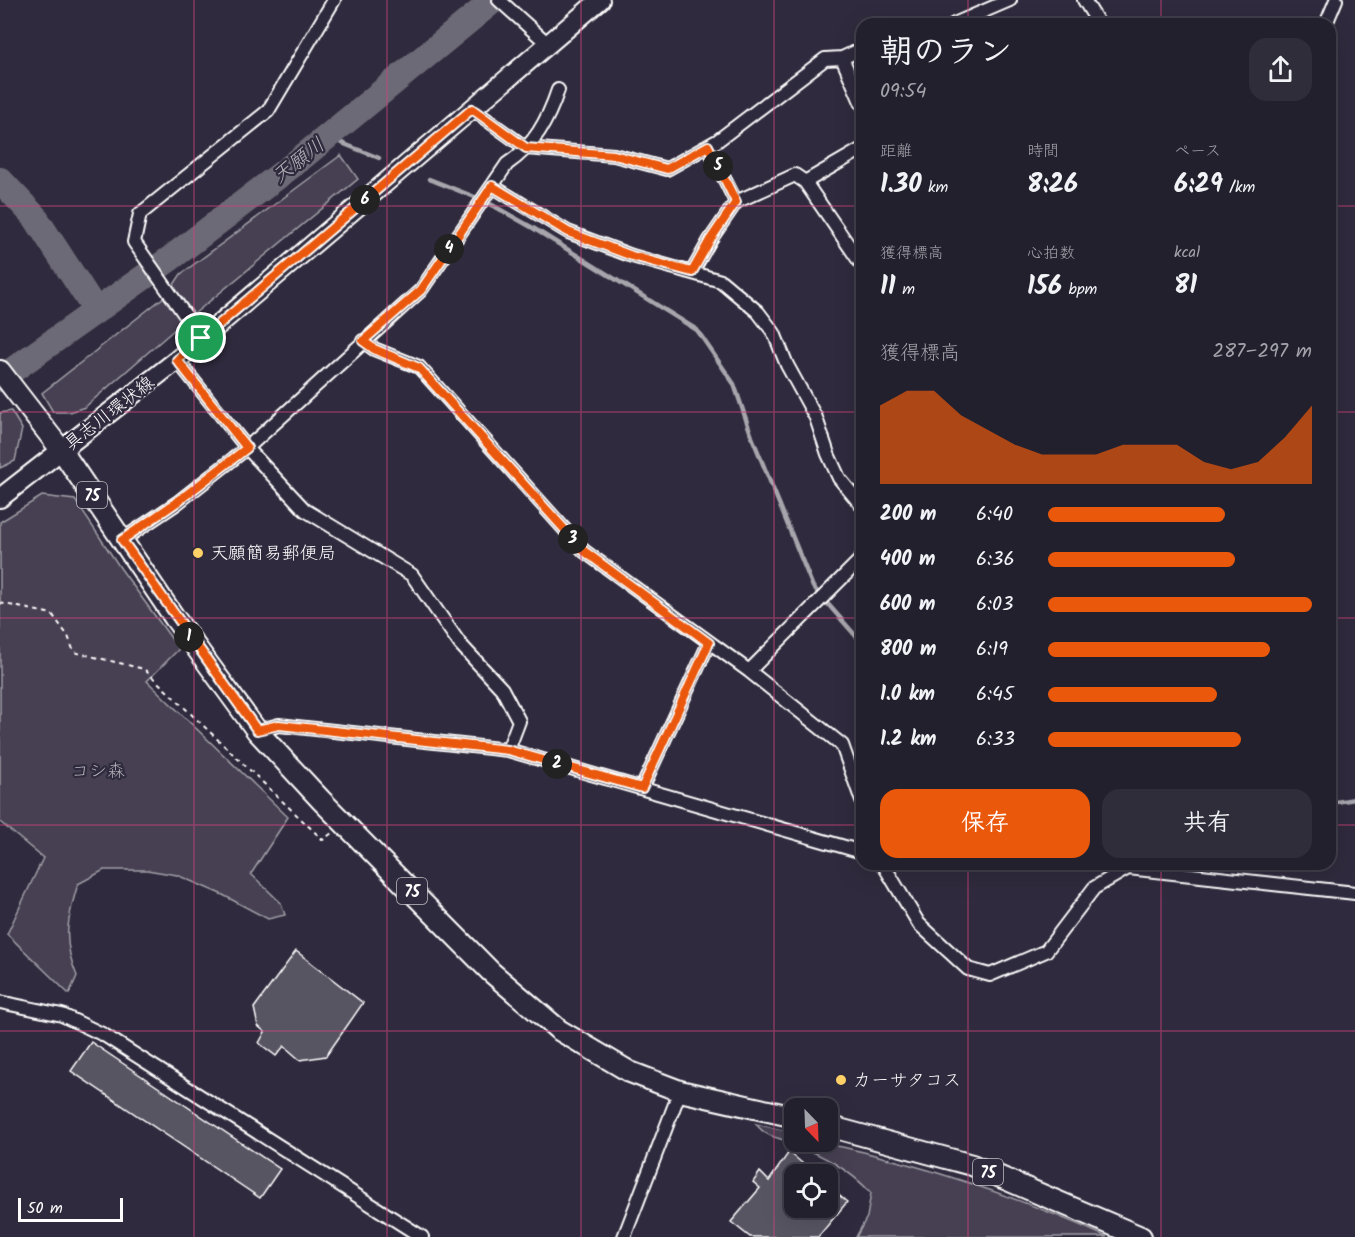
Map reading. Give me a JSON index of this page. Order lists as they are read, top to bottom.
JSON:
{
  "streets": {
    "main road": ["具志川環状線", "75"]
  },
  "crossings": [
    ["具志川環状線", "75"]
  ],
  "water": ["天願川"],
  "parks": ["コシ森"],
  "places": ["天願簡易郵便局", "カーサタコス"],
  "scale_bar": "50 m",
  "north": "bottom right",
  "page": {
    "heading": ["朝のラン", "09:54"],
    "stats": [
      ["距離", "1.30 km"],
      ["時間", "8:26"],
      ["ペース", "6:29 /km"],
      ["獲得標高", "11 m"],
      ["心拍数", "156 bpm"],
      ["kcal", "81"]
    ],
    "pins": [
      "5",
      "6",
      "4",
      "3",
      "1",
      "2"
    ],
    "chart": ["獲得標高", "287–297 m"],
    "list": [
      {
        "name": "200 m",
        "note": "6:40"
      },
      {
        "name": "400 m",
        "note": "6:36"
      },
      {
        "name": "600 m",
        "note": "6:03"
      },
      {
        "name": "800 m",
        "note": "6:19"
      },
      {
        "name": "1.0 km",
        "note": "6:45"
      },
      {
        "name": "1.2 km",
        "note": "6:33"
      }
    ],
    "buttons": ["保存", "共有"],
    "scale": "50 m"
  }
}
